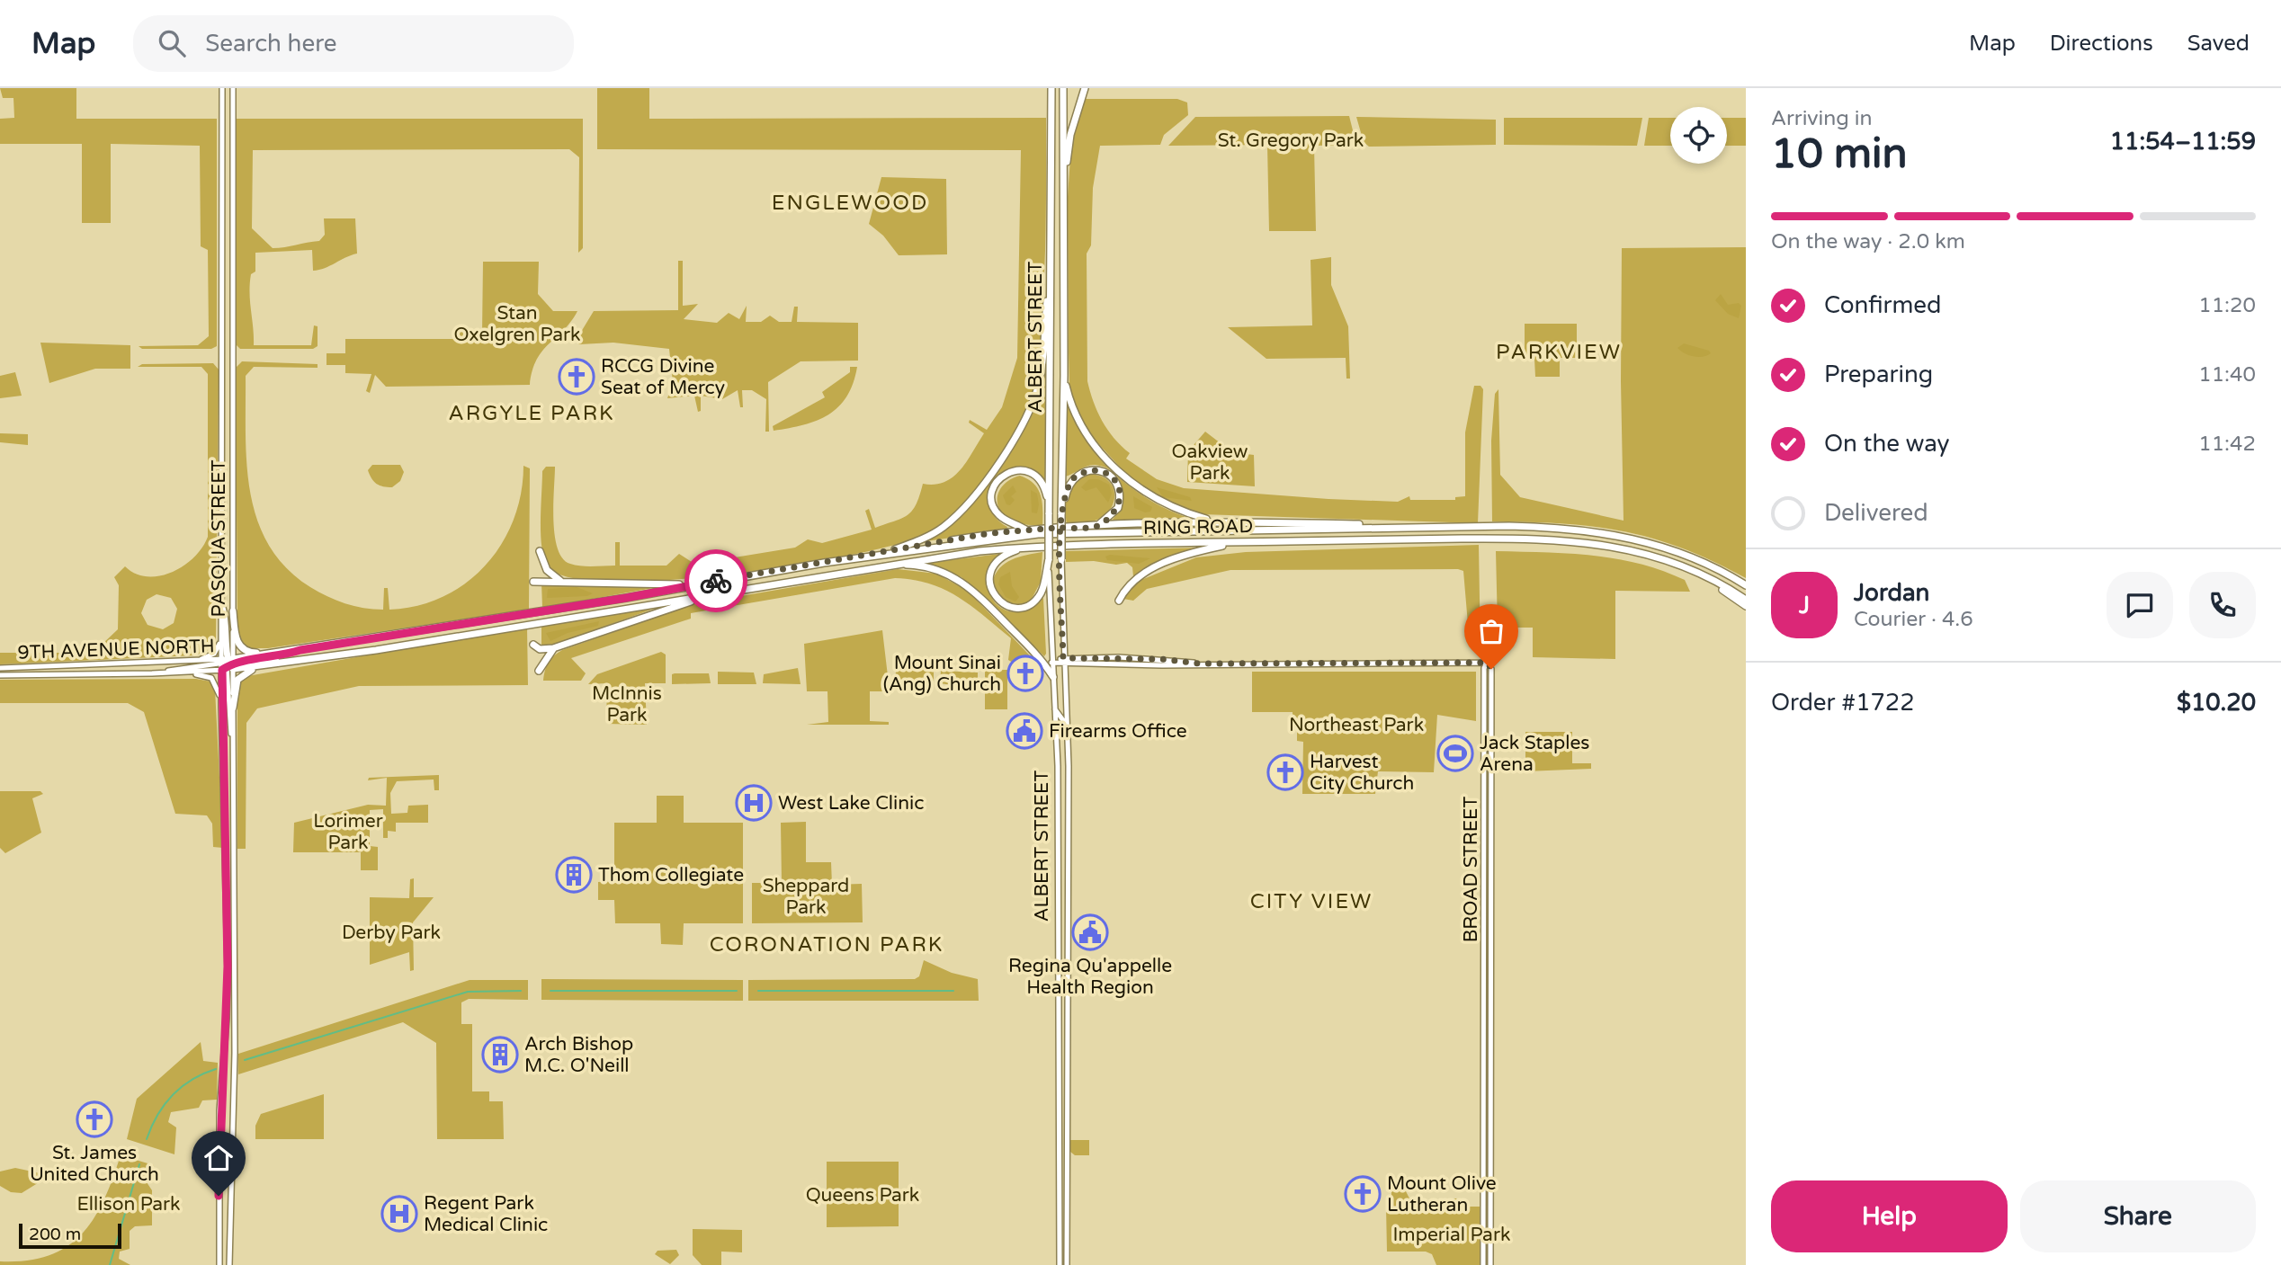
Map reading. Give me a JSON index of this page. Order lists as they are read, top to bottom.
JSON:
{
  "streets": {
    "highway": ["ALBERT STREET", "RING ROAD"],
    "main road": ["PASQUA STREET", "9TH AVENUE NORTH", "BROAD STREET"]
  },
  "crossings": [
    ["RING ROAD", "PASQUA STREET"],
    ["RING ROAD", "9TH AVENUE NORTH"],
    ["PASQUA STREET", "9TH AVENUE NORTH"]
  ],
  "districts": [
    "ENGLEWOOD",
    "PARKVIEW",
    "ARGYLE PARK",
    "CITY VIEW",
    "CORONATION PARK"
  ],
  "parks": [
    "St. Gregory Park",
    "Stan Oxelgren Park",
    "Oakview Park",
    "McInnis Park",
    "Northeast Park",
    "Lorimer Park",
    "Sheppard Park",
    "Derby Park",
    "Queens Park",
    "Ellison Park",
    "Imperial Park"
  ],
  "places": {
    "church": [
      "RCCG Divine Seat of Mercy",
      "Mount Sinai (Ang) Church",
      "Harvest City Church",
      "St. James United Church",
      "Mount Olive Lutheran"
    ],
    "public building": ["Firearms Office", "Regina Qu'appelle Health Region"],
    "sports": ["Jack Staples Arena"],
    "hospital": ["West Lake Clinic", "Regent Park Medical Clinic"],
    "building": ["Thom Collegiate", "Arch Bishop M.C. O'Neill"]
  },
  "scale_bar": "200 m",
  "page": {
    "header": "Map",
    "search": "Search here",
    "nav": ["Map", "Directions", "Saved"],
    "heading": ["10 min", "Arriving in", "11:54–11:59"],
    "panel": [
      "Jordan",
      "Courier · 4.6",
      "Order #1722",
      "$10.20"
    ],
    "bar": "On the way · 2.0 km",
    "list": [
      ["Confirmed", "11:20"],
      ["Preparing", "11:40"],
      ["On the way", "11:42"],
      "Delivered"
    ],
    "round": "J",
    "buttons": ["Help", "Share"],
    "scale": "200 m"
  }
}
